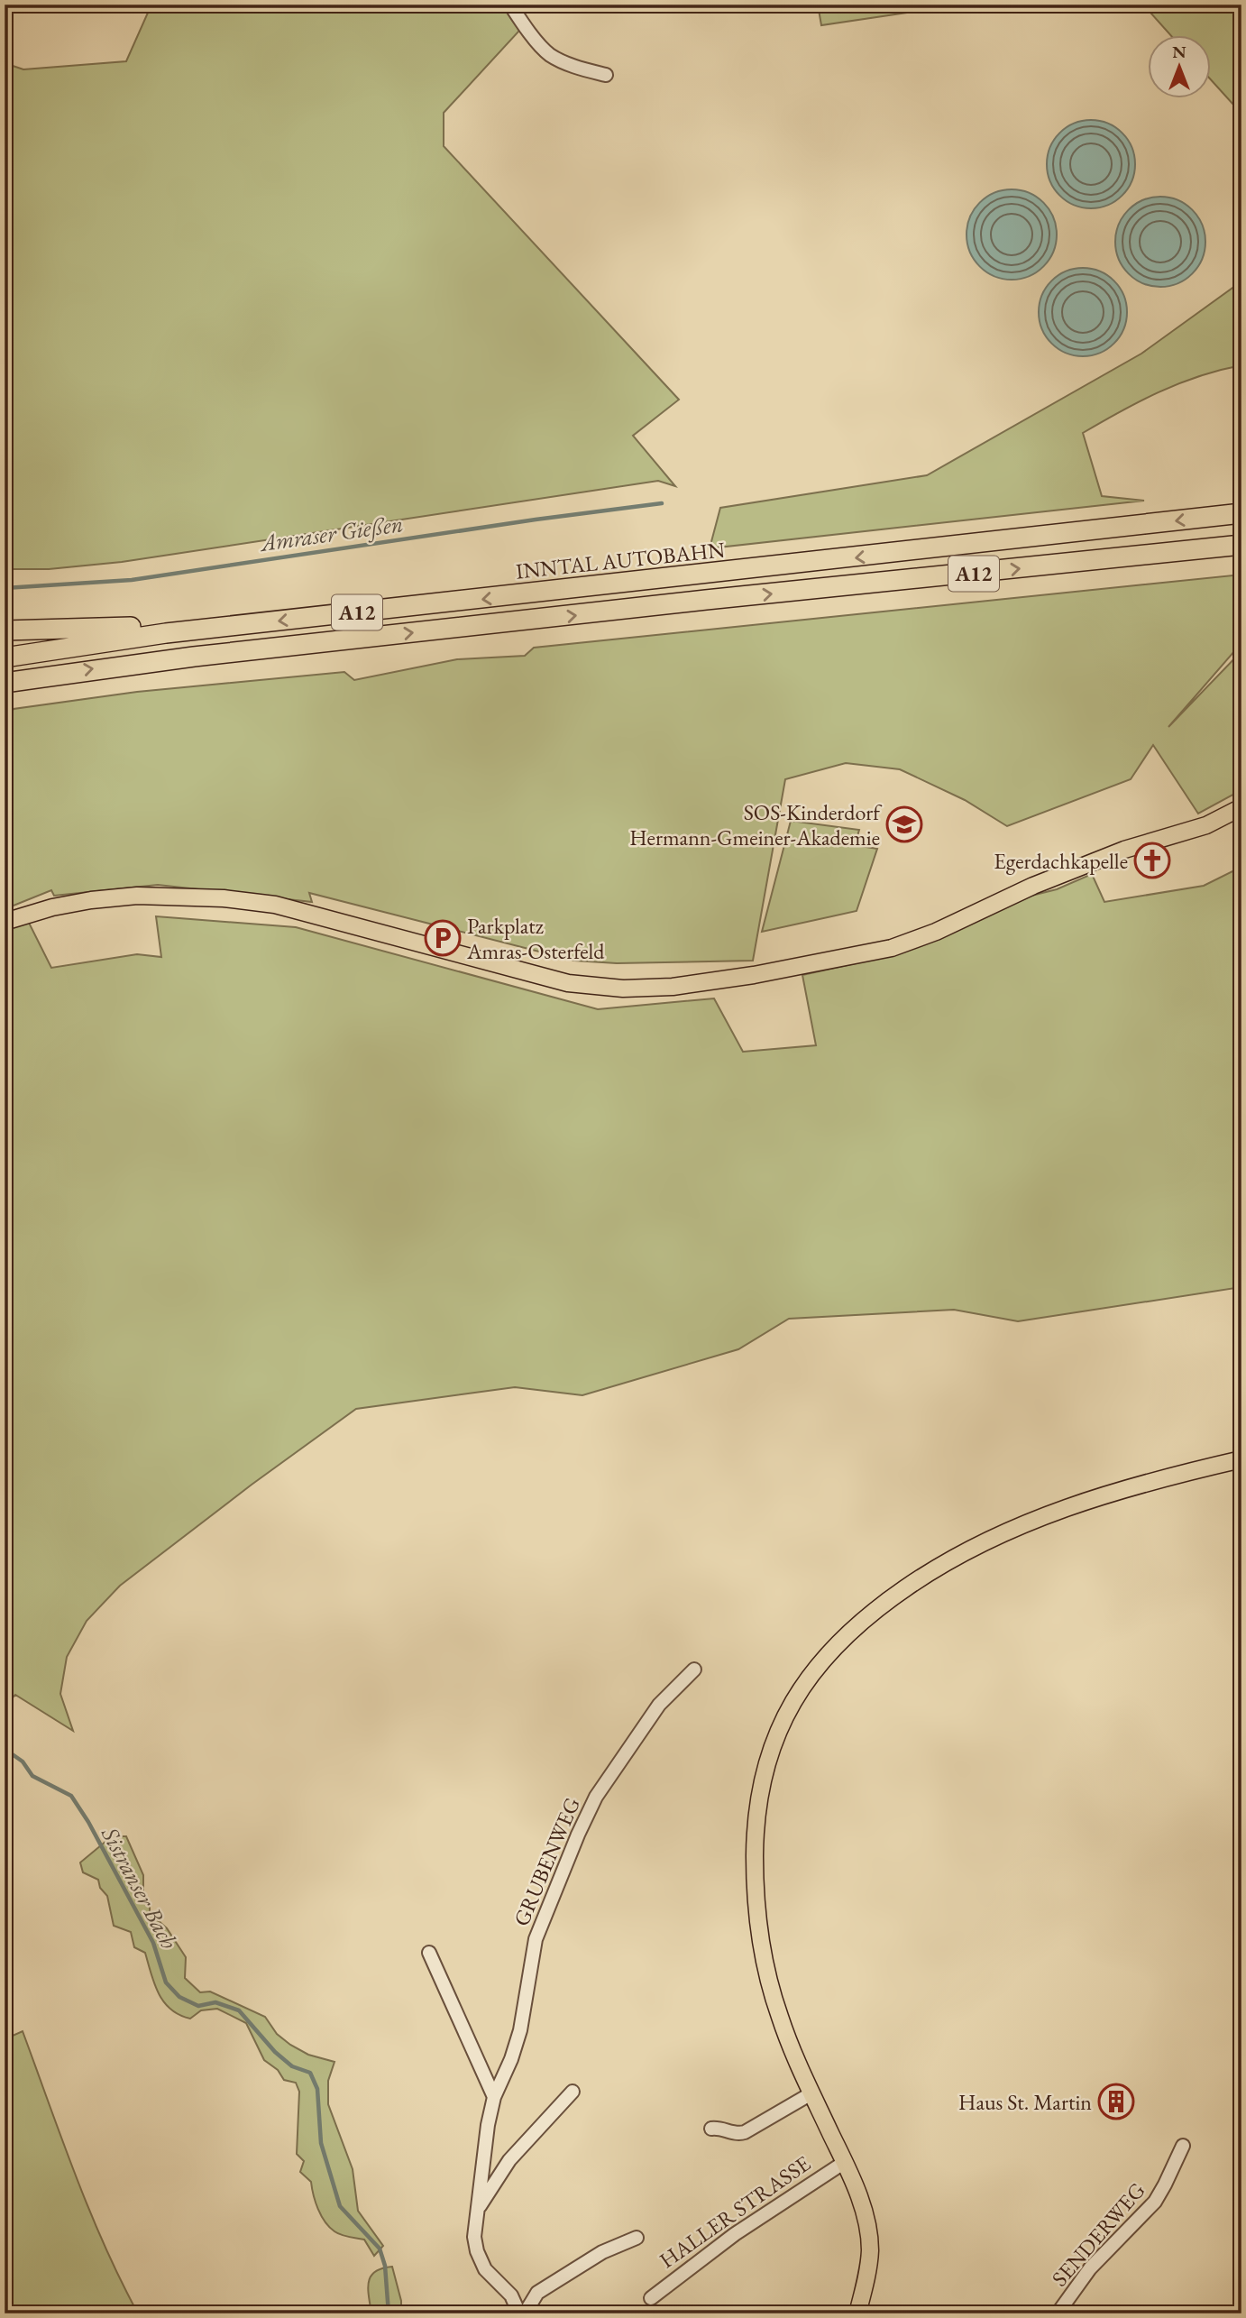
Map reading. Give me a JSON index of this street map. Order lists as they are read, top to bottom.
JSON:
{
  "streets": {
    "highway": ["INNTAL AUTOBAHN", "A12"],
    "main road": ["HALLER STRASSE"],
    "street": ["GRUBENWEG", "SENDERWEG"]
  },
  "water": ["Amraser Gießen", "Sistranser Bach"],
  "places": {
    "school or university": ["SOS-Kinderdorf Hermann-Gmeiner-Akademie"],
    "church": ["Egerdachkapelle"],
    "parking": ["Parkplatz Amras-Osterfeld"],
    "building": ["Haus St. Martin"]
  },
  "north": "top"
}
